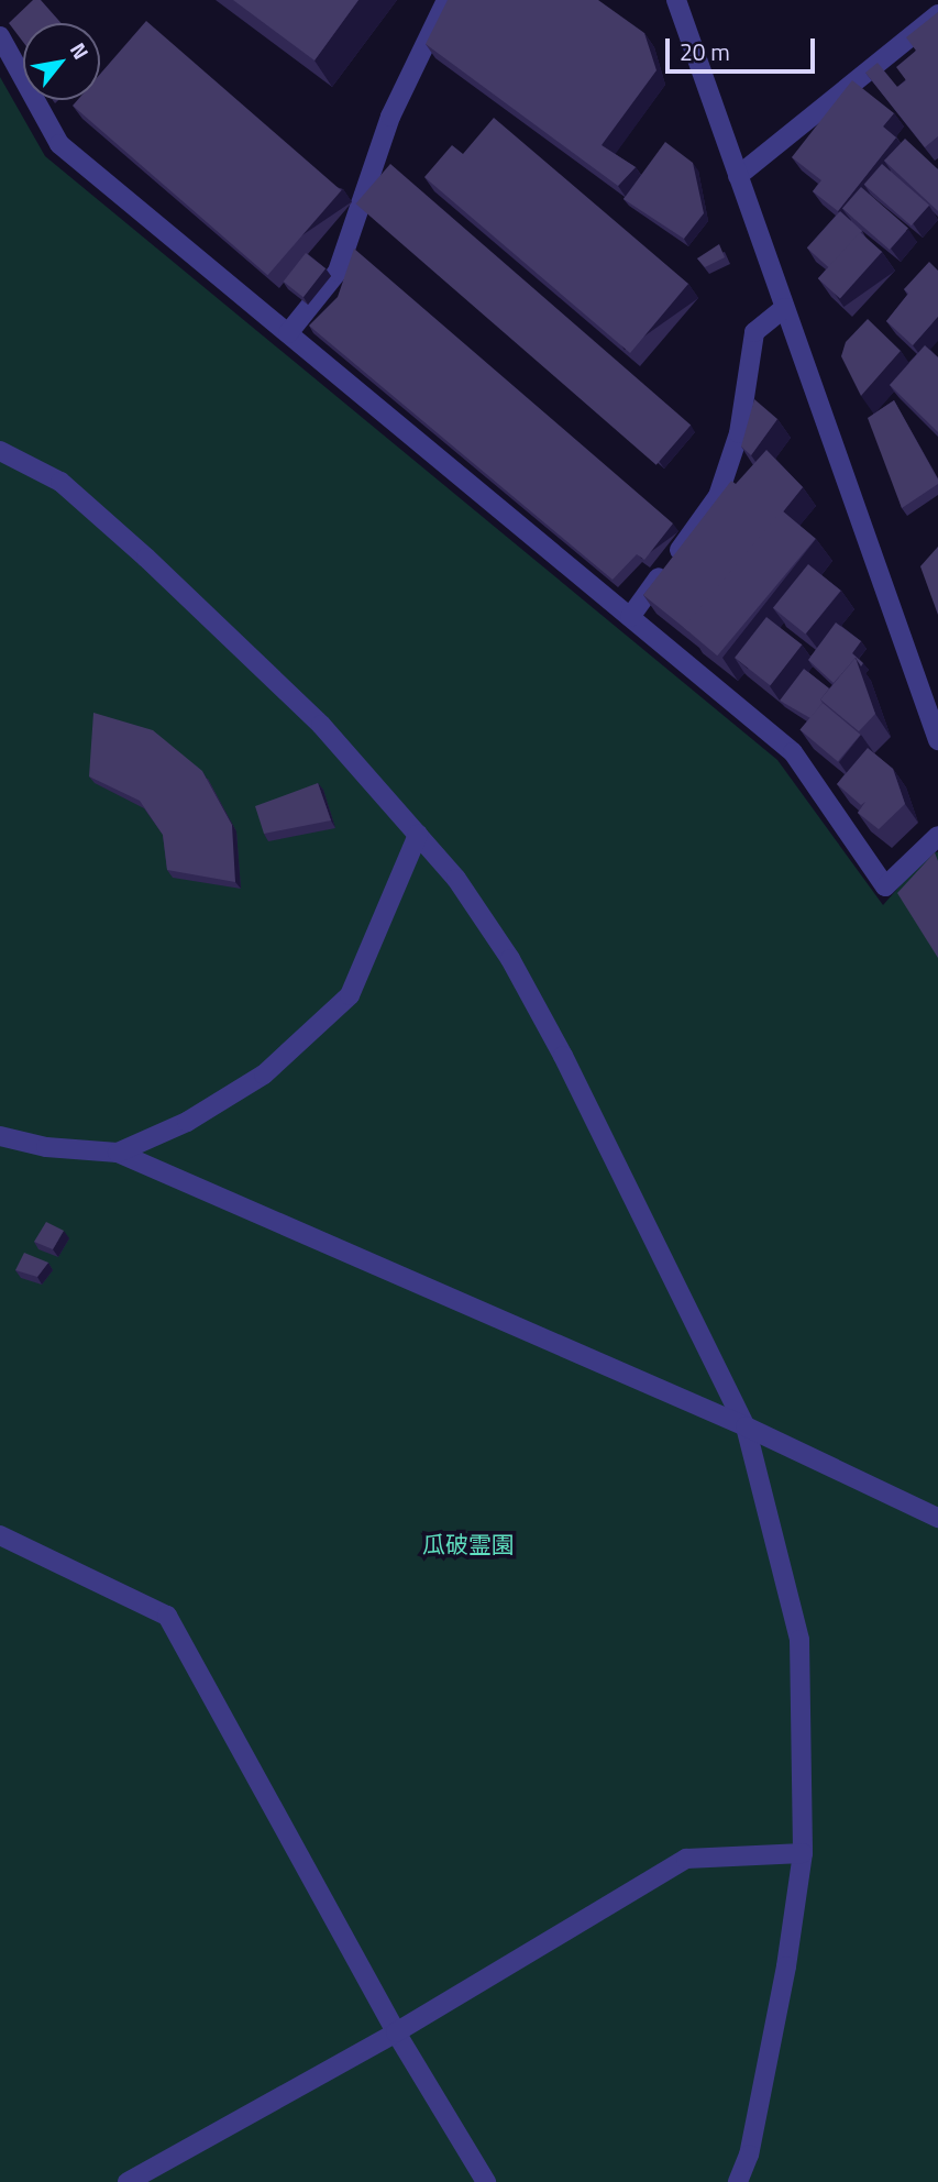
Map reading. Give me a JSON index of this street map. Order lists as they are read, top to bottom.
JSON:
{
  "parks": ["瓜破霊園"],
  "scale_bar": "20 m",
  "north": "top right"
}
